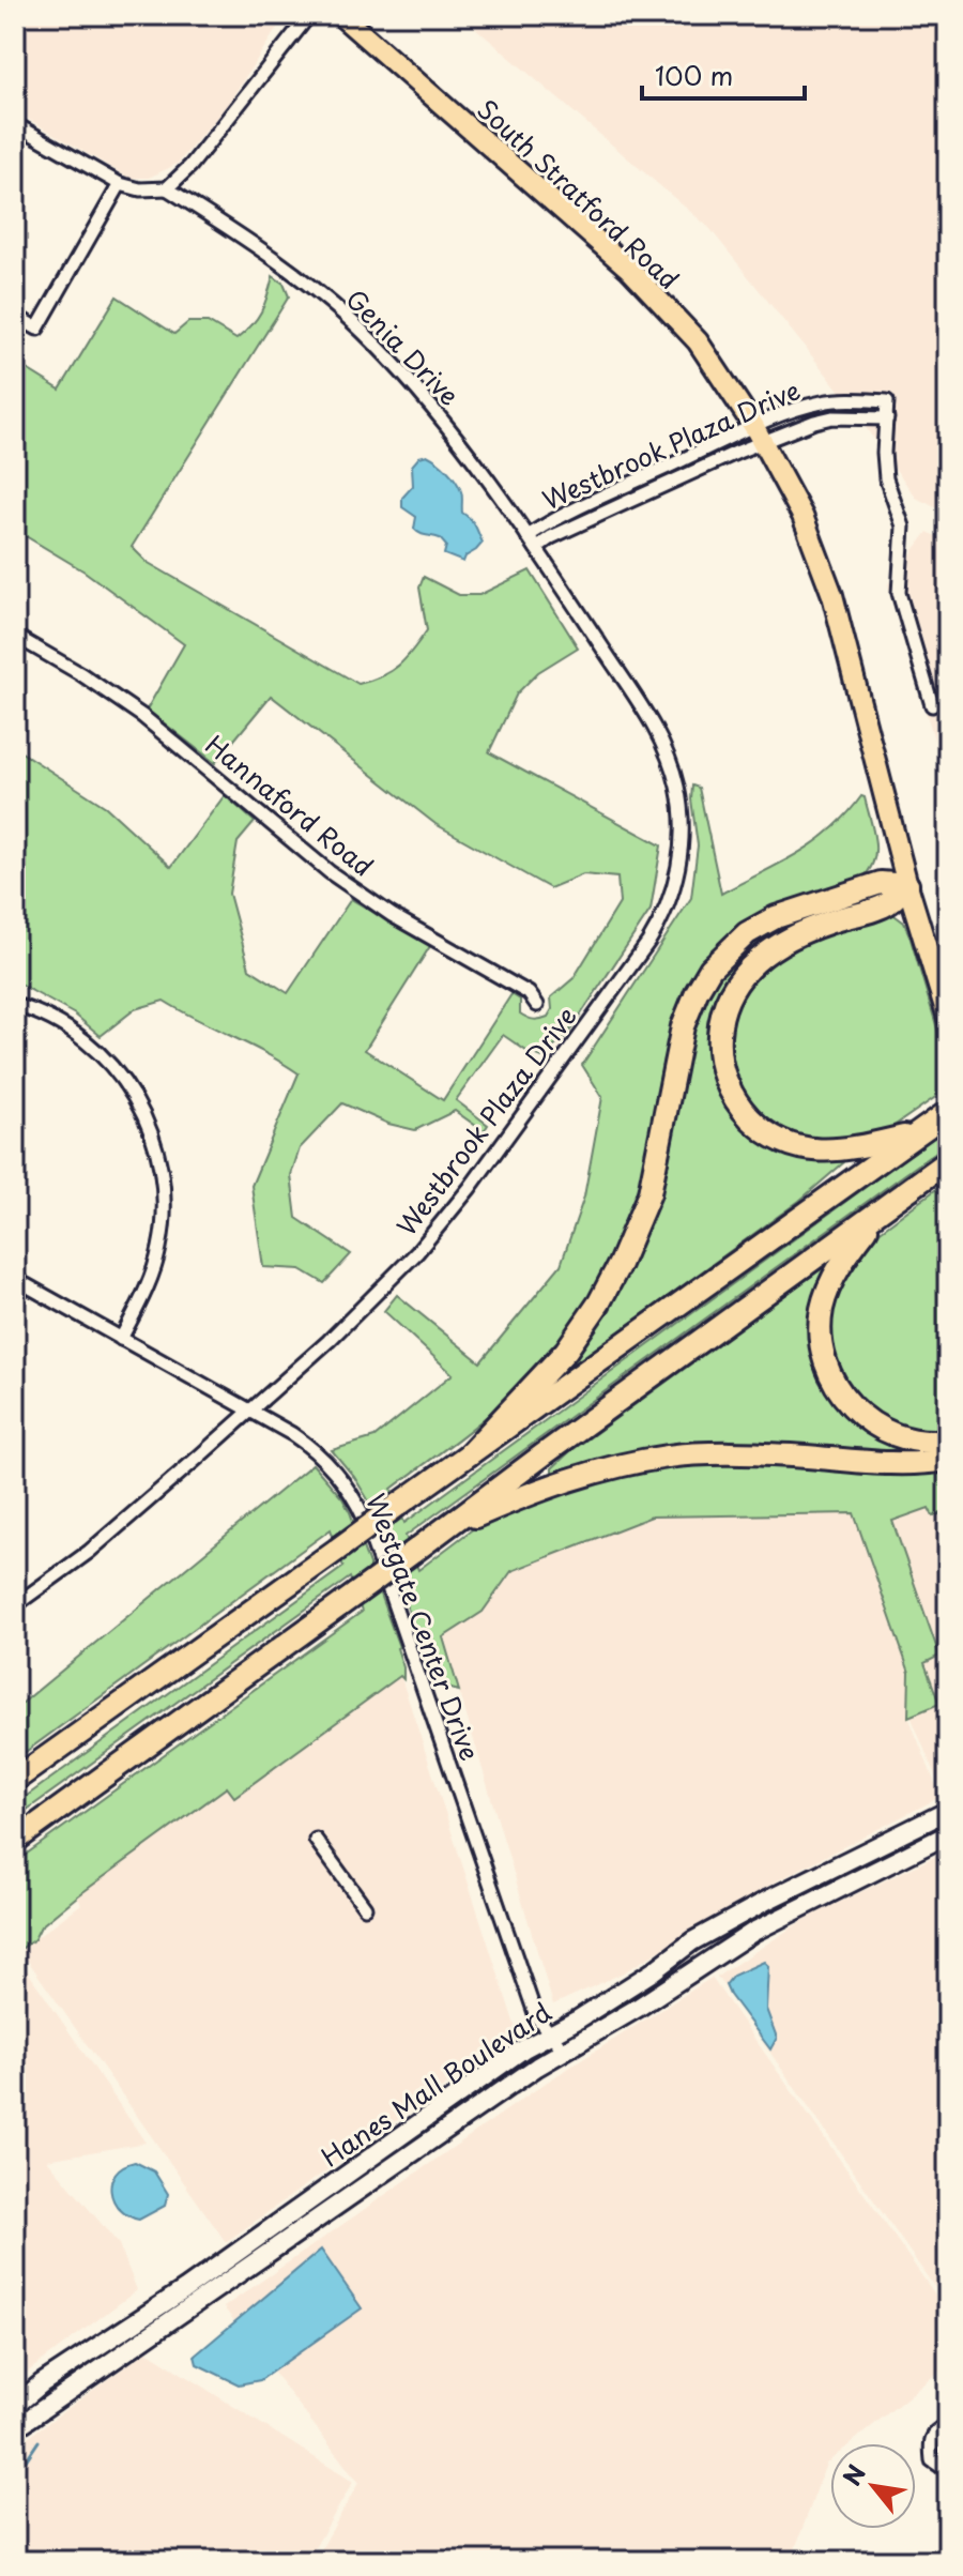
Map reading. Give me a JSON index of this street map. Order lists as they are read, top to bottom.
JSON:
{
  "streets": {
    "main road": ["South Stratford Road", "Hanes Mall Boulevard"],
    "street": [
      "Genia Drive",
      "Westbrook Plaza Drive",
      "Hannaford Road",
      "Westgate Center Drive"
    ]
  },
  "crossings": [
    ["South Stratford Road", "Westbrook Plaza Drive"],
    ["Genia Drive", "Westbrook Plaza Drive"],
    ["Westbrook Plaza Drive", "Westgate Center Drive"],
    ["Westgate Center Drive", "Hanes Mall Boulevard"]
  ],
  "scale_bar": "100 m",
  "north": "top left"
}
